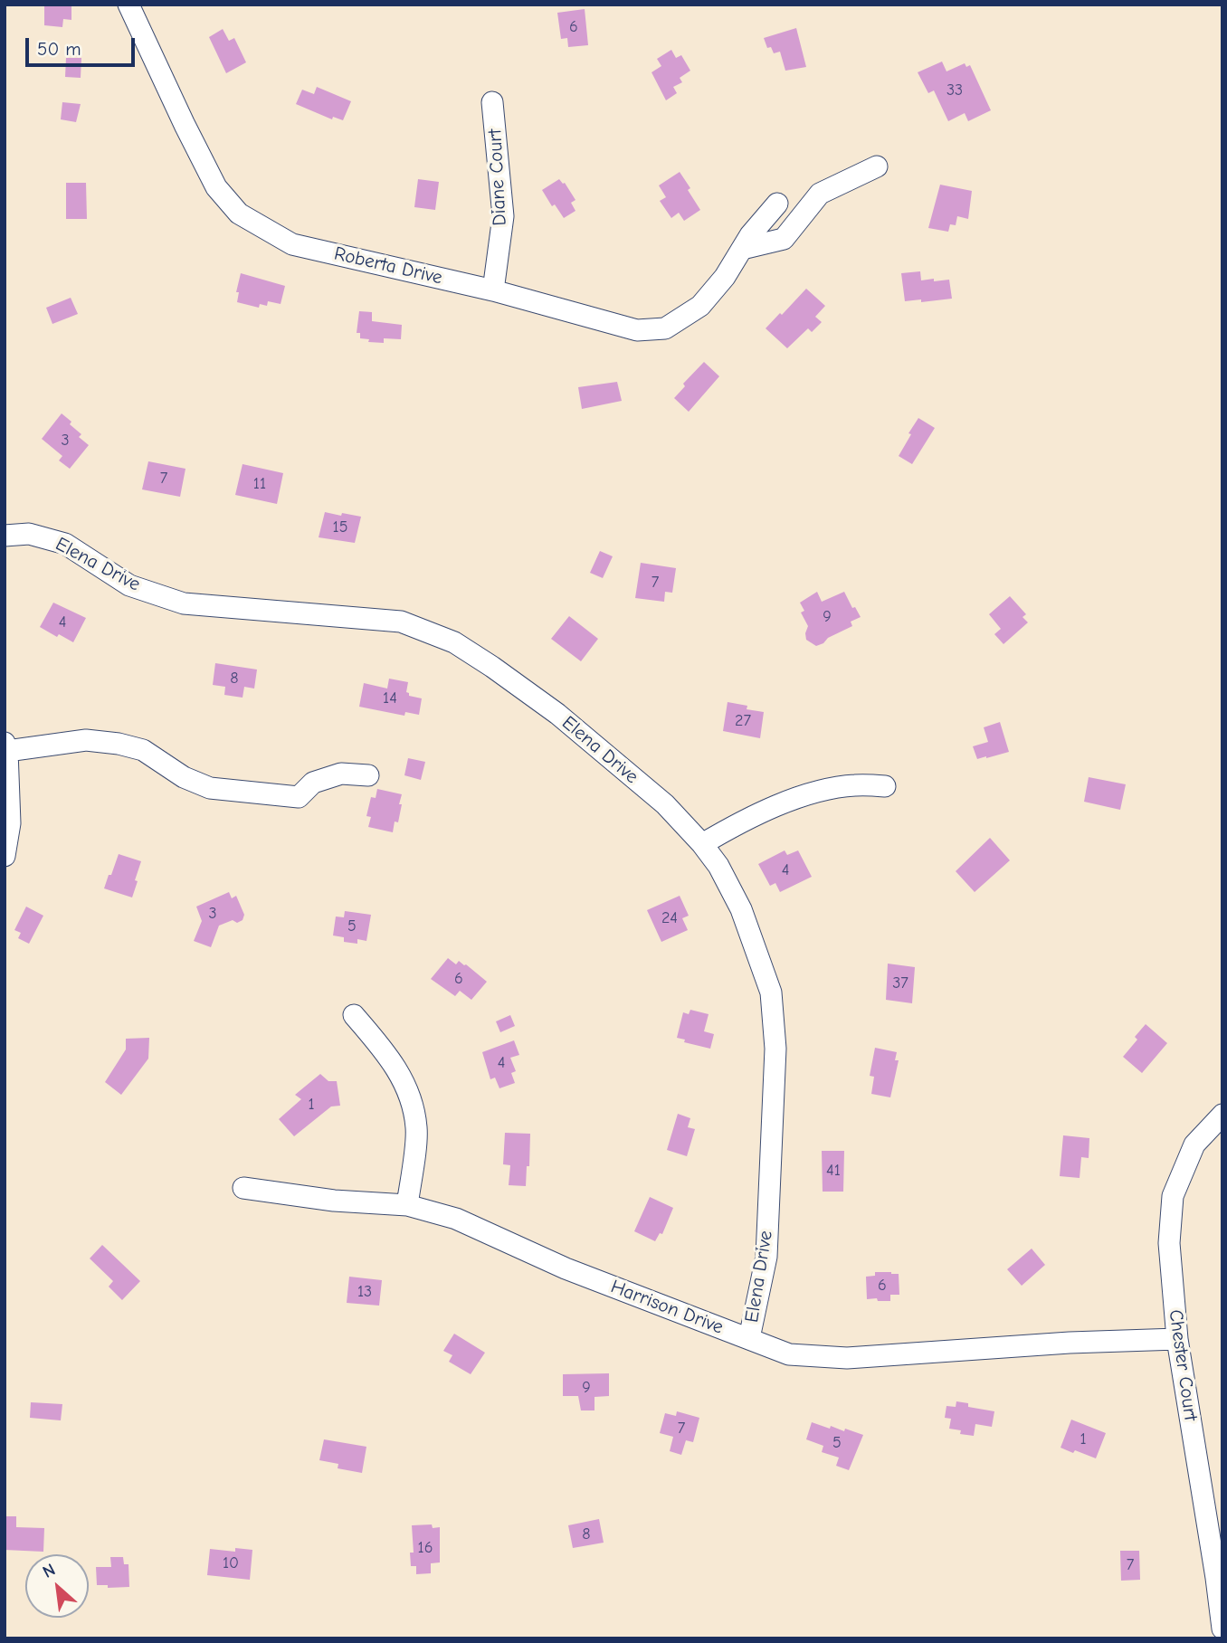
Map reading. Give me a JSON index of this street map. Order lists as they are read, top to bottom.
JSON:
{
  "streets": {
    "street": [
      "Diane Court",
      "Roberta Drive",
      "Elena Drive",
      "Harrison Drive",
      "Chester Court"
    ]
  },
  "crossings": [
    ["Diane Court", "Roberta Drive"],
    ["Elena Drive", "Harrison Drive"],
    ["Harrison Drive", "Chester Court"]
  ],
  "house_numbers": [
    "6",
    "33",
    "3",
    "7",
    "11",
    "15",
    "7",
    "9",
    "4",
    "8",
    "14",
    "27",
    "4",
    "3",
    "24",
    "5",
    "6",
    "37",
    "4",
    "1",
    "41",
    "6",
    "13",
    "9",
    "7",
    "1",
    "5",
    "8",
    "16",
    "10",
    "7"
  ],
  "scale_bar": "50 m",
  "north": "top left"
}
